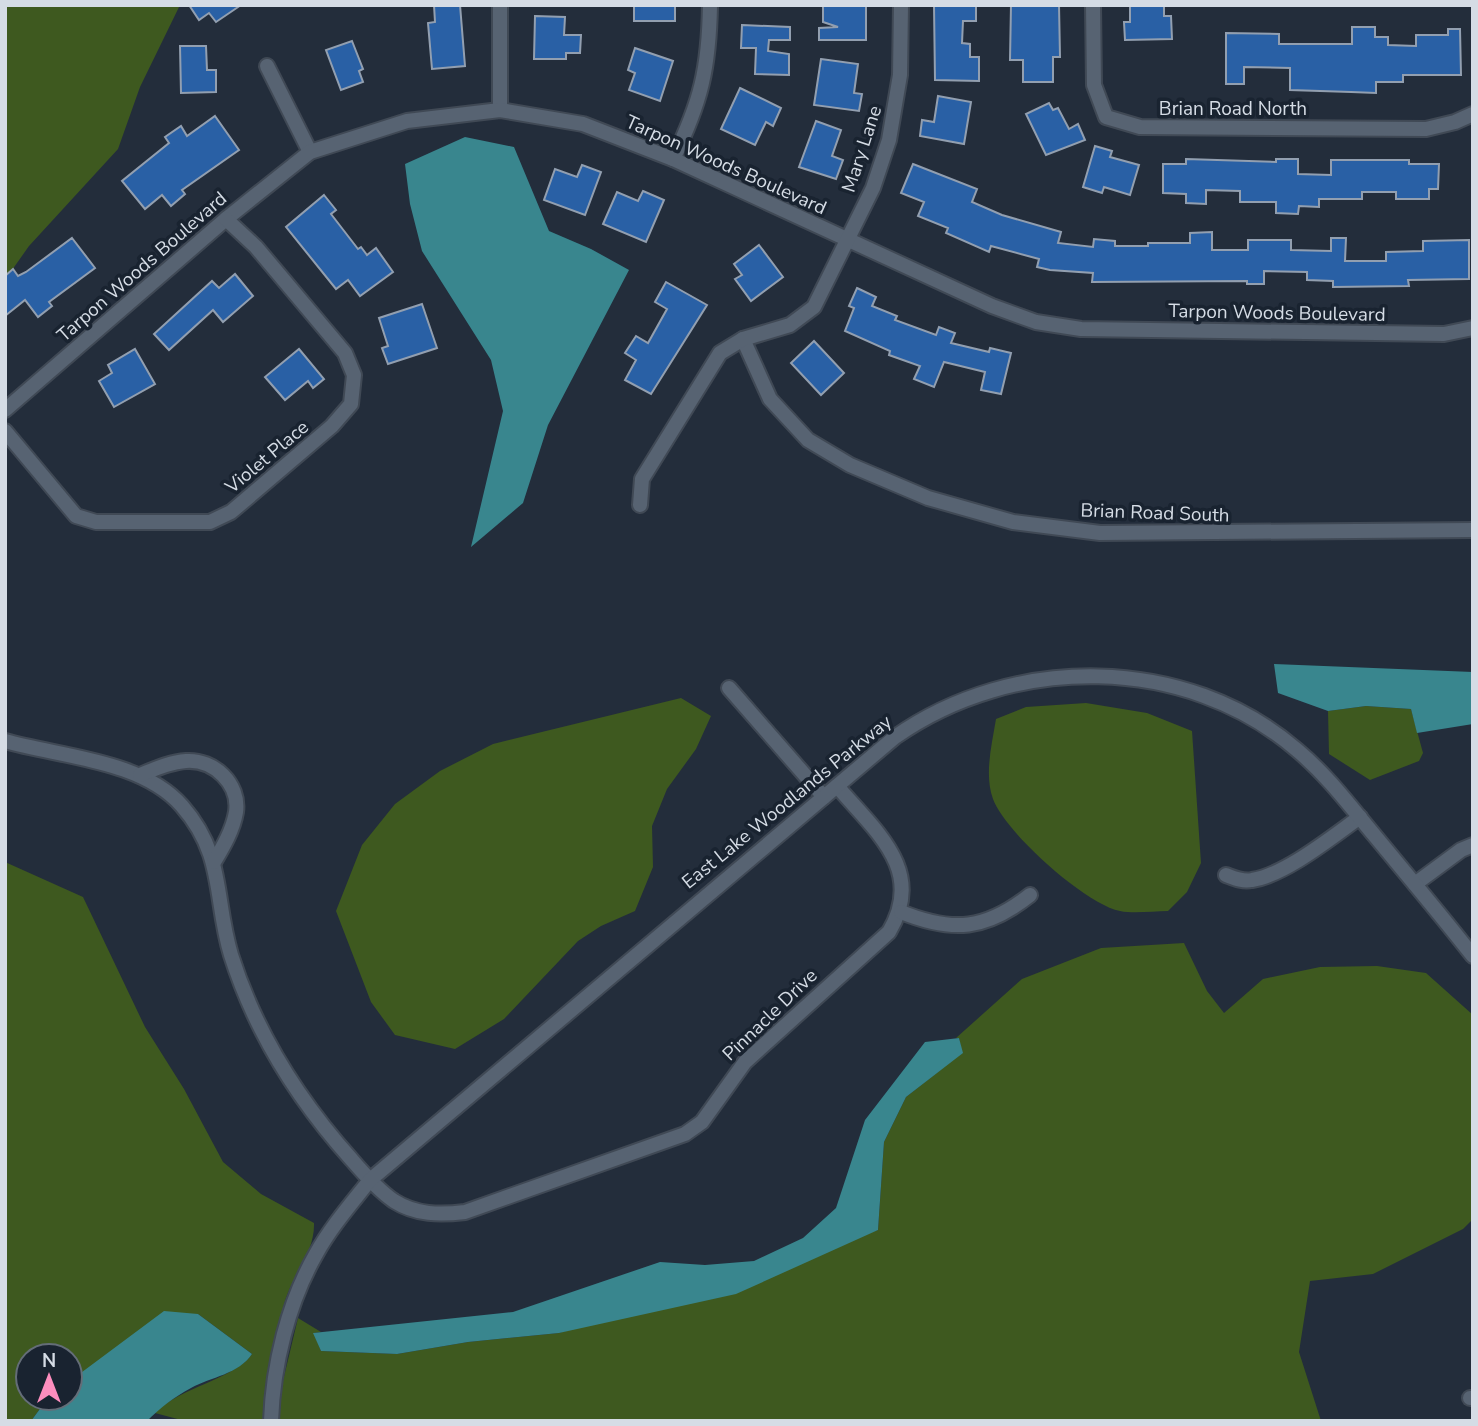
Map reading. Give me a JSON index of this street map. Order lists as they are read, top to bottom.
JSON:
{
  "streets": {
    "street": [
      "Brian Road North",
      "Mary Lane",
      "Tarpon Woods Boulevard",
      "Violet Place",
      "Brian Road South",
      "East Lake Woodlands Parkway",
      "Pinnacle Drive"
    ]
  },
  "crossings": [
    ["Mary Lane", "Tarpon Woods Boulevard"],
    ["Mary Lane", "Brian Road South"],
    ["Tarpon Woods Boulevard", "Violet Place"],
    ["East Lake Woodlands Parkway", "Pinnacle Drive"]
  ],
  "north": "top"
}
